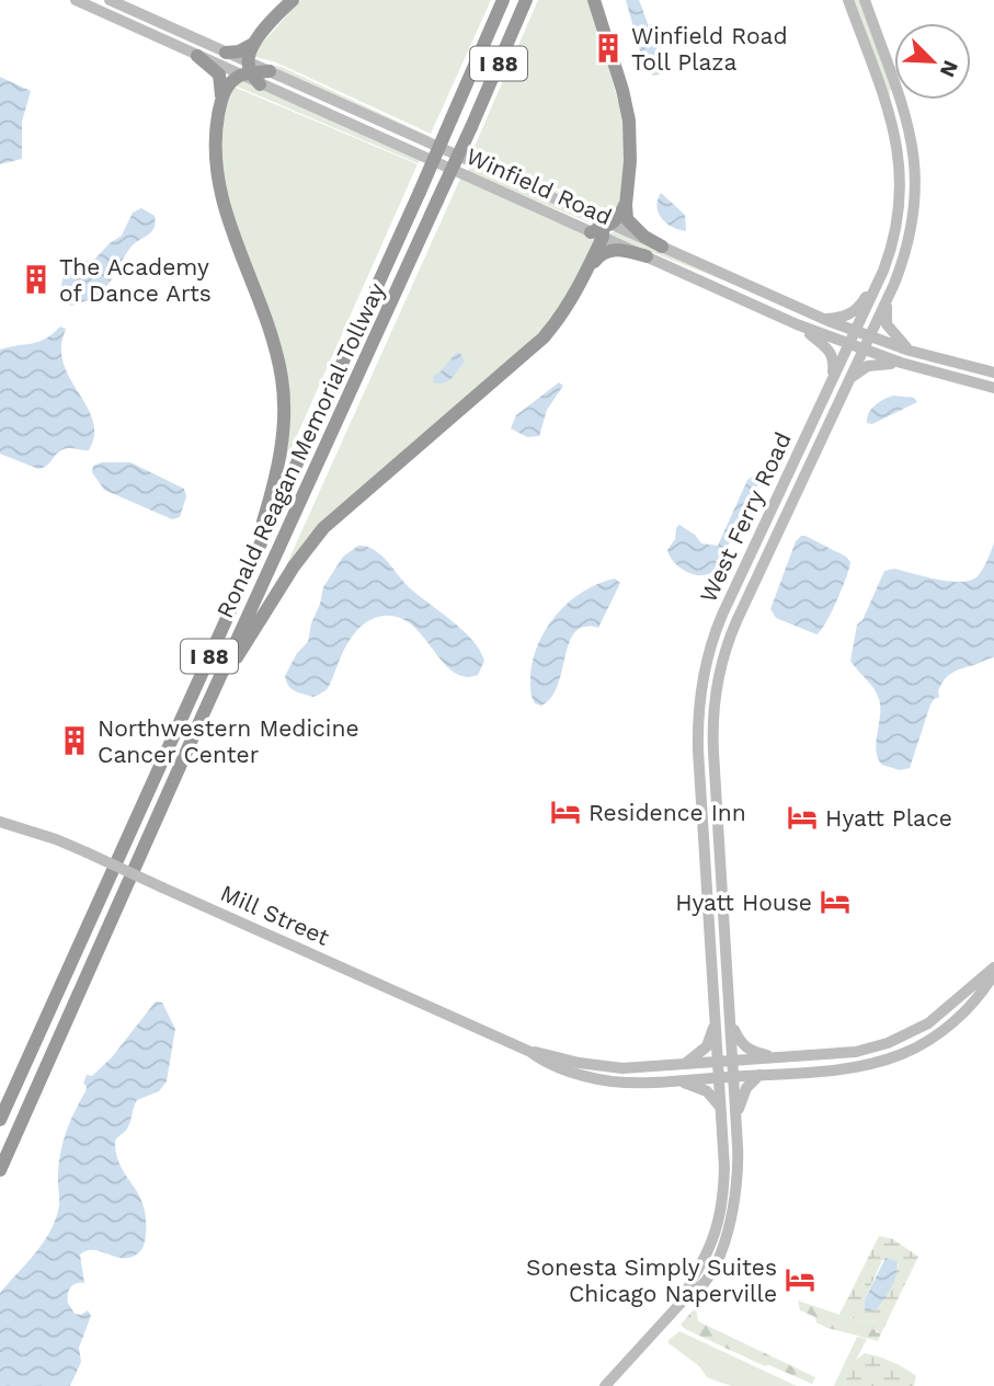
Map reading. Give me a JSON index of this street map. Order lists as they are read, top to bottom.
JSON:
{
  "streets": {
    "highway": ["I 88", "Ronald Reagan Memorial Tollway"],
    "main road": ["Winfield Road", "West Ferry Road", "Mill Street"]
  },
  "crossings": [
    ["Winfield Road", "West Ferry Road"],
    ["West Ferry Road", "Mill Street"]
  ],
  "places": {
    "building": ["Winfield Road Toll Plaza", "The Academy of Dance Arts", "Northwestern Medicine Cancer Center"],
    "hotel": [
      "Residence Inn",
      "Hyatt Place",
      "Hyatt House",
      "Sonesta Simply Suites Chicago Naperville"
    ]
  },
  "north": "bottom right"
}
